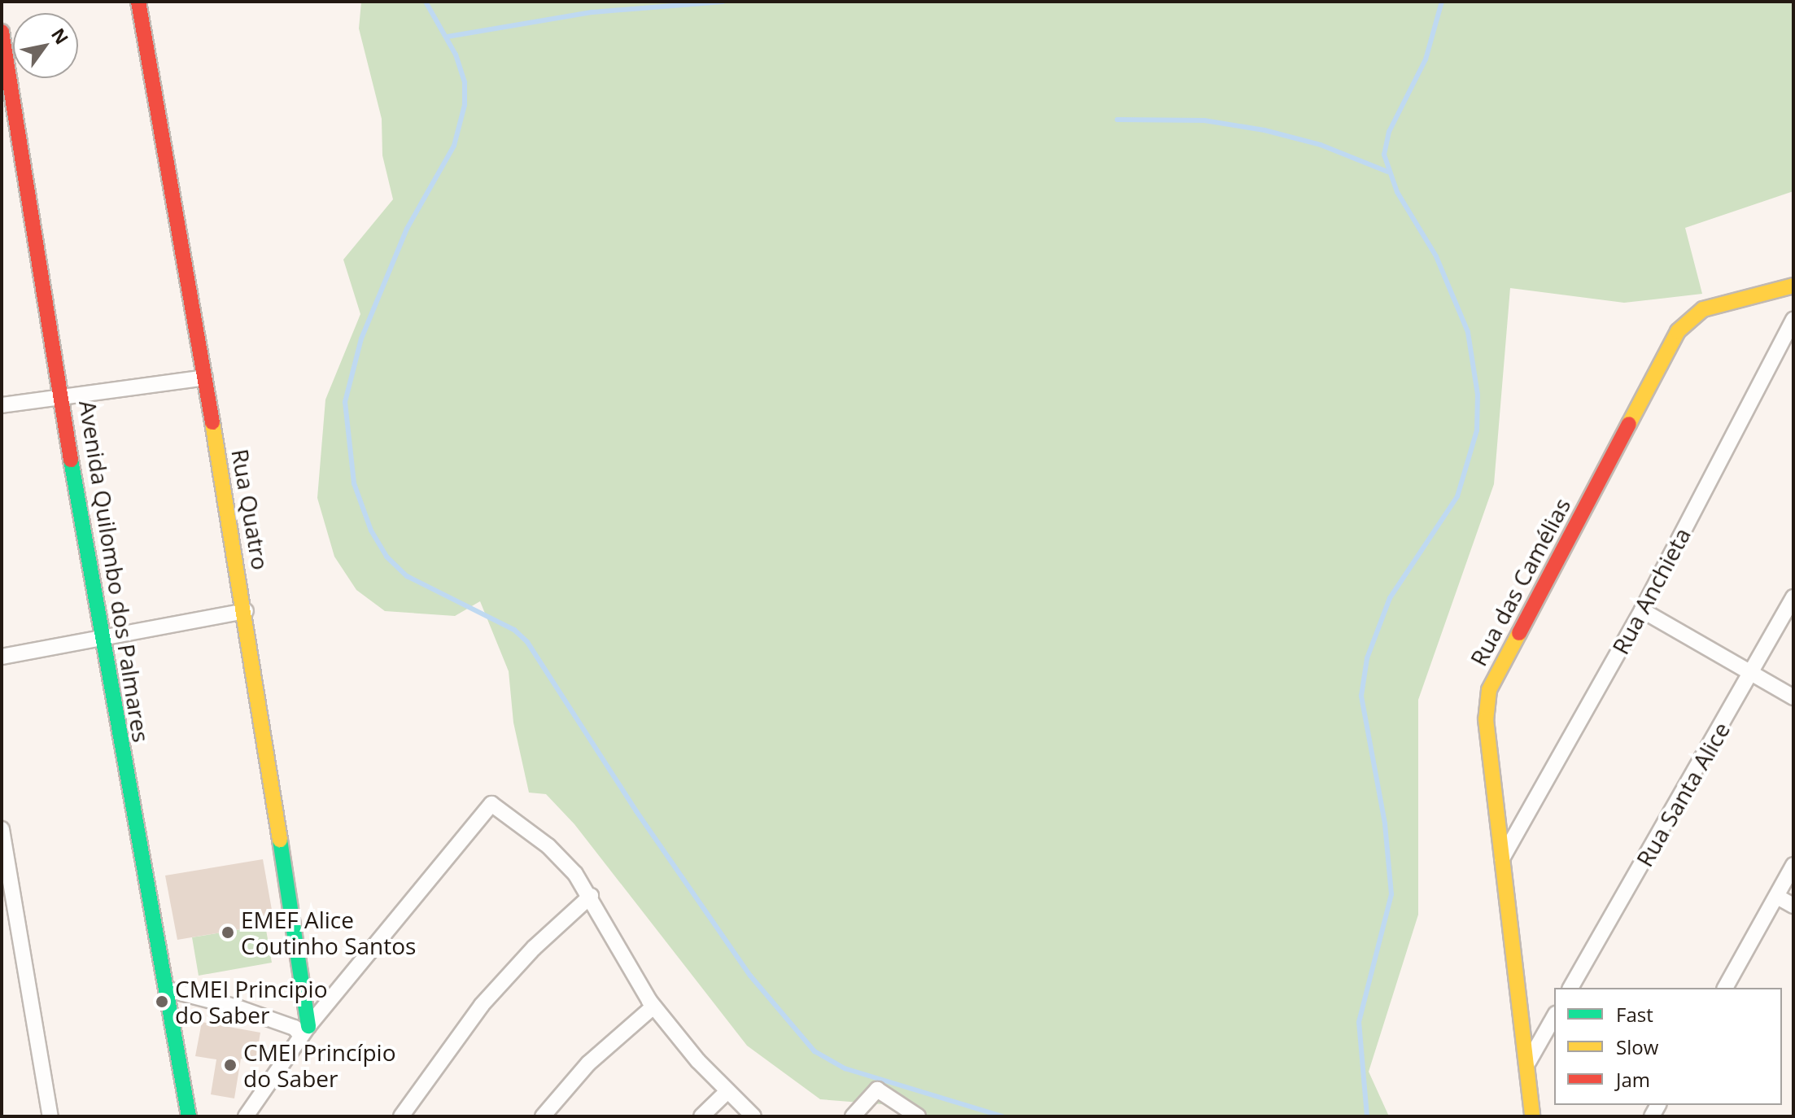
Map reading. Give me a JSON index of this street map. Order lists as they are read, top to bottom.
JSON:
{
  "streets": {
    "street": [
      "Rua Quatro",
      "Avenida Quilombo dos Palmares",
      "Rua das Camélias",
      "Rua Anchieta",
      "Rua Santa Alice"
    ]
  },
  "crossings": [
    ["Rua das Camélias", "Rua Anchieta"]
  ],
  "places": ["EMEF Alice Coutinho Santos", "CMEI Principio do Saber", "CMEI Princípio do Saber"],
  "legend": ["Fast", "Slow", "Jam"],
  "north": "top right"
}
